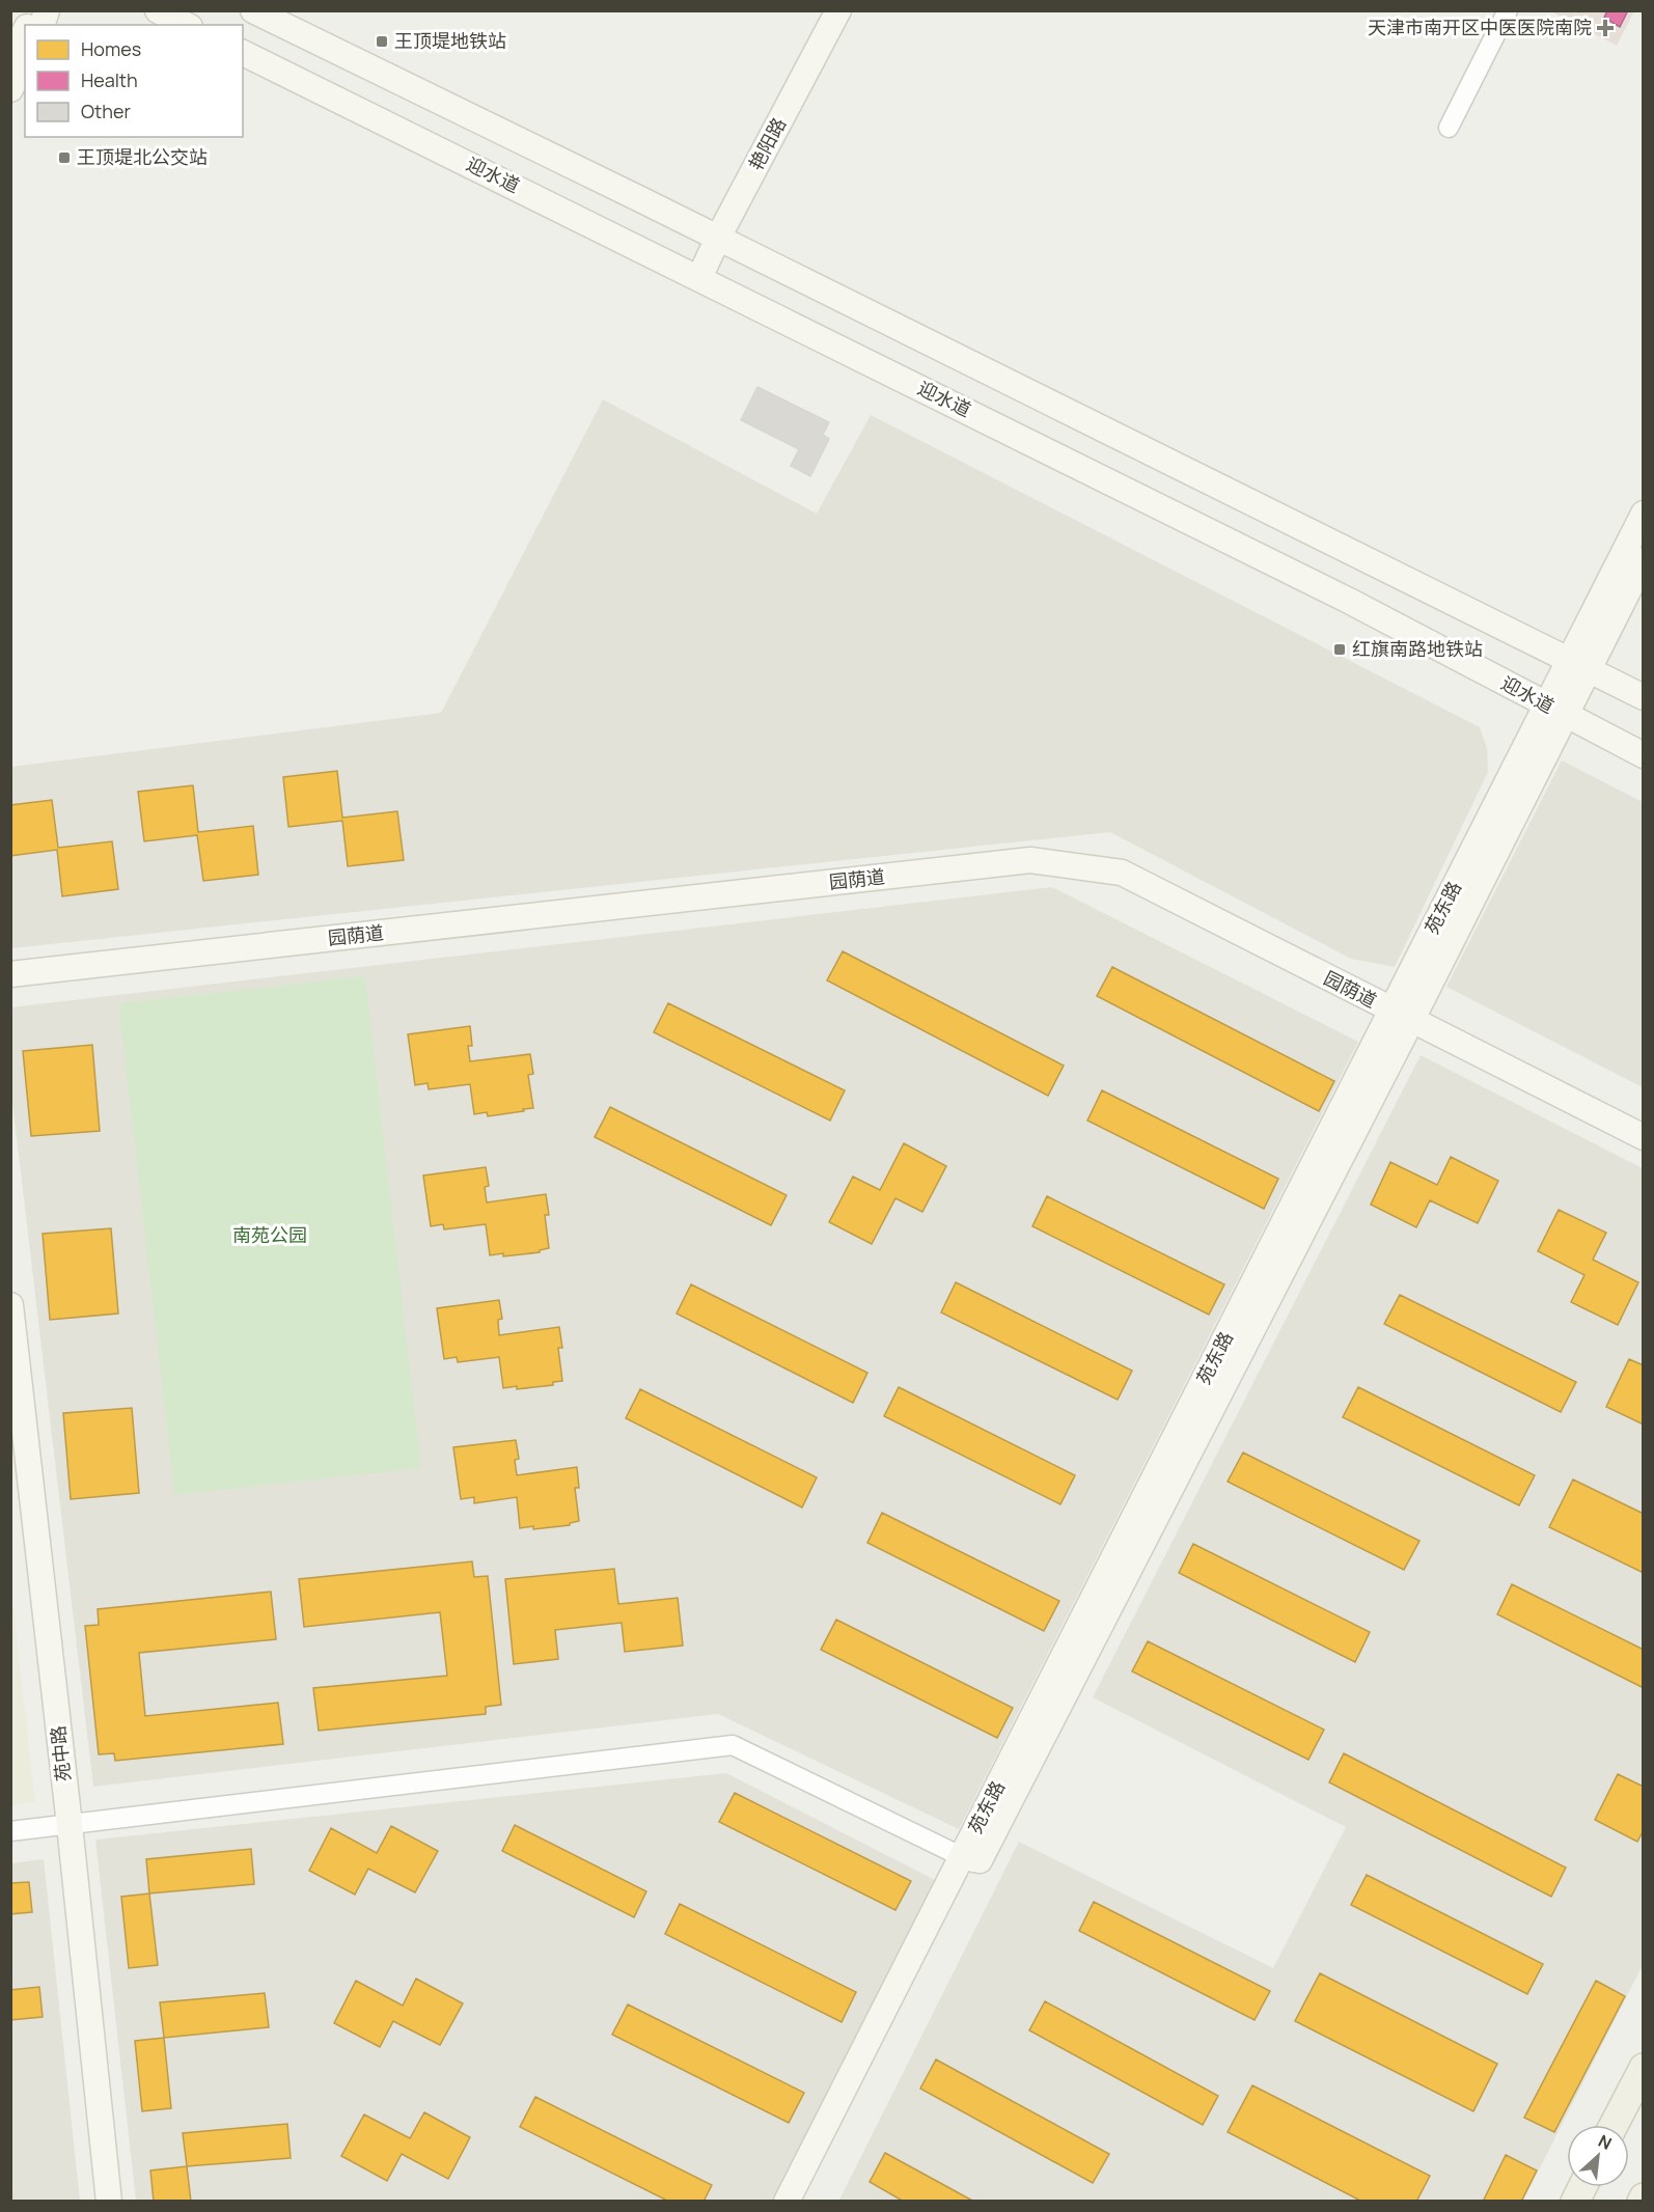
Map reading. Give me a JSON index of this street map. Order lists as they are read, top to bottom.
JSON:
{
  "streets": {
    "street": [
      "艳阳路",
      "迎水道",
      "园荫道",
      "苑东路",
      "苑中路"
    ]
  },
  "crossings": [
    ["艳阳路", "迎水道"],
    ["迎水道", "苑东路"],
    ["园荫道", "苑东路"]
  ],
  "parks": ["南苑公园"],
  "places": {
    "health": ["天津市南开区中医医院南院"],
    "transit": ["王顶堤地铁站", "王顶堤北公交站", "红旗南路地铁站"]
  },
  "legend": ["Homes", "Health", "Other"],
  "north": "top right"
}
